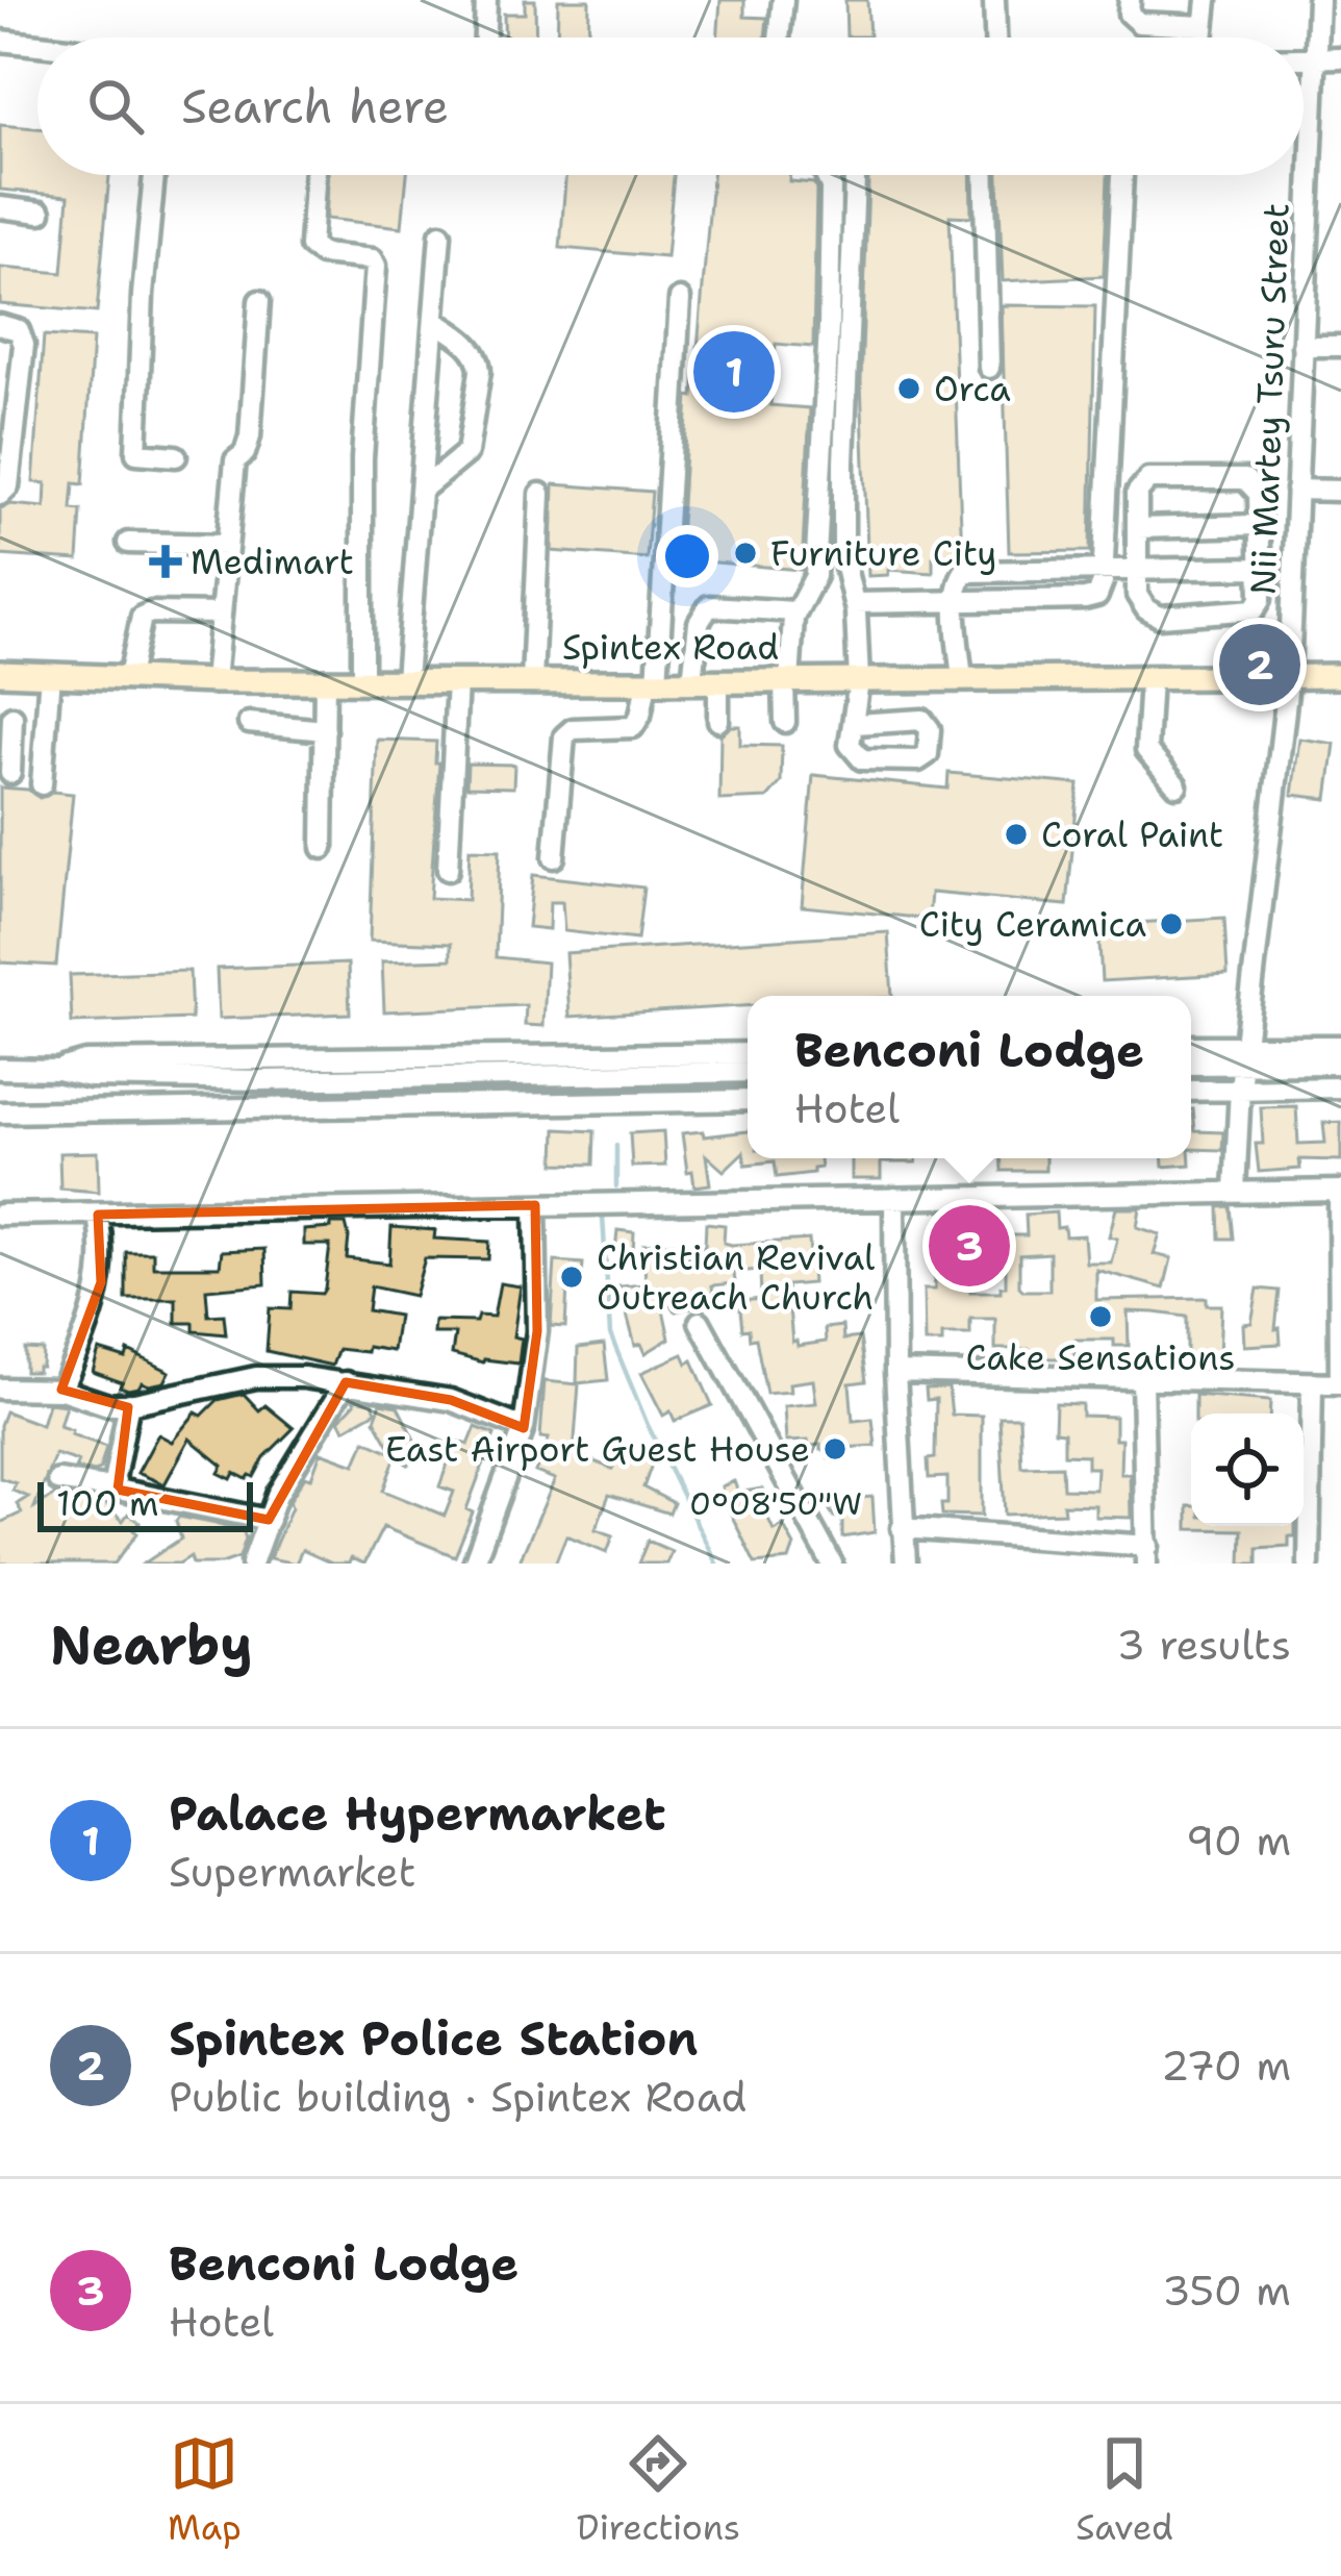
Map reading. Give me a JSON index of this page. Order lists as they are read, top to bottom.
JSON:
{
  "streets": {
    "main road": ["Spintex Road"],
    "street": ["Nii Martey Tsuru Street"]
  },
  "crossings": [
    ["Nii Martey Tsuru Street", "Spintex Road"]
  ],
  "places": {
    "other": [
      "Orca",
      "Furniture City",
      "Coral Paint",
      "City Ceramica",
      "Christian Revival Outreach Church",
      "Cake Sensations",
      "East Airport Guest House"
    ],
    "health": ["Medimart"]
  },
  "scale_bar": "100 m",
  "page": {
    "search": "Search here",
    "pins": ["1", "2", "3"],
    "popup": ["Benconi Lodge", "Hotel"],
    "scale": "100 m",
    "heading": ["Nearby", "3 results"],
    "list": [
      {
        "mark": "1",
        "name": "Palace Hypermarket",
        "note": "Supermarket",
        "value": "90 m"
      },
      {
        "mark": "2",
        "name": "Spintex Police Station",
        "note": "Public building · Spintex Road",
        "value": "270 m"
      },
      {
        "mark": "3",
        "name": "Benconi Lodge",
        "note": "Hotel",
        "value": "350 m"
      }
    ],
    "nav": ["Map", "Directions", "Saved"]
  },
  "coordinates": ["0°08'50\"W"]
}
